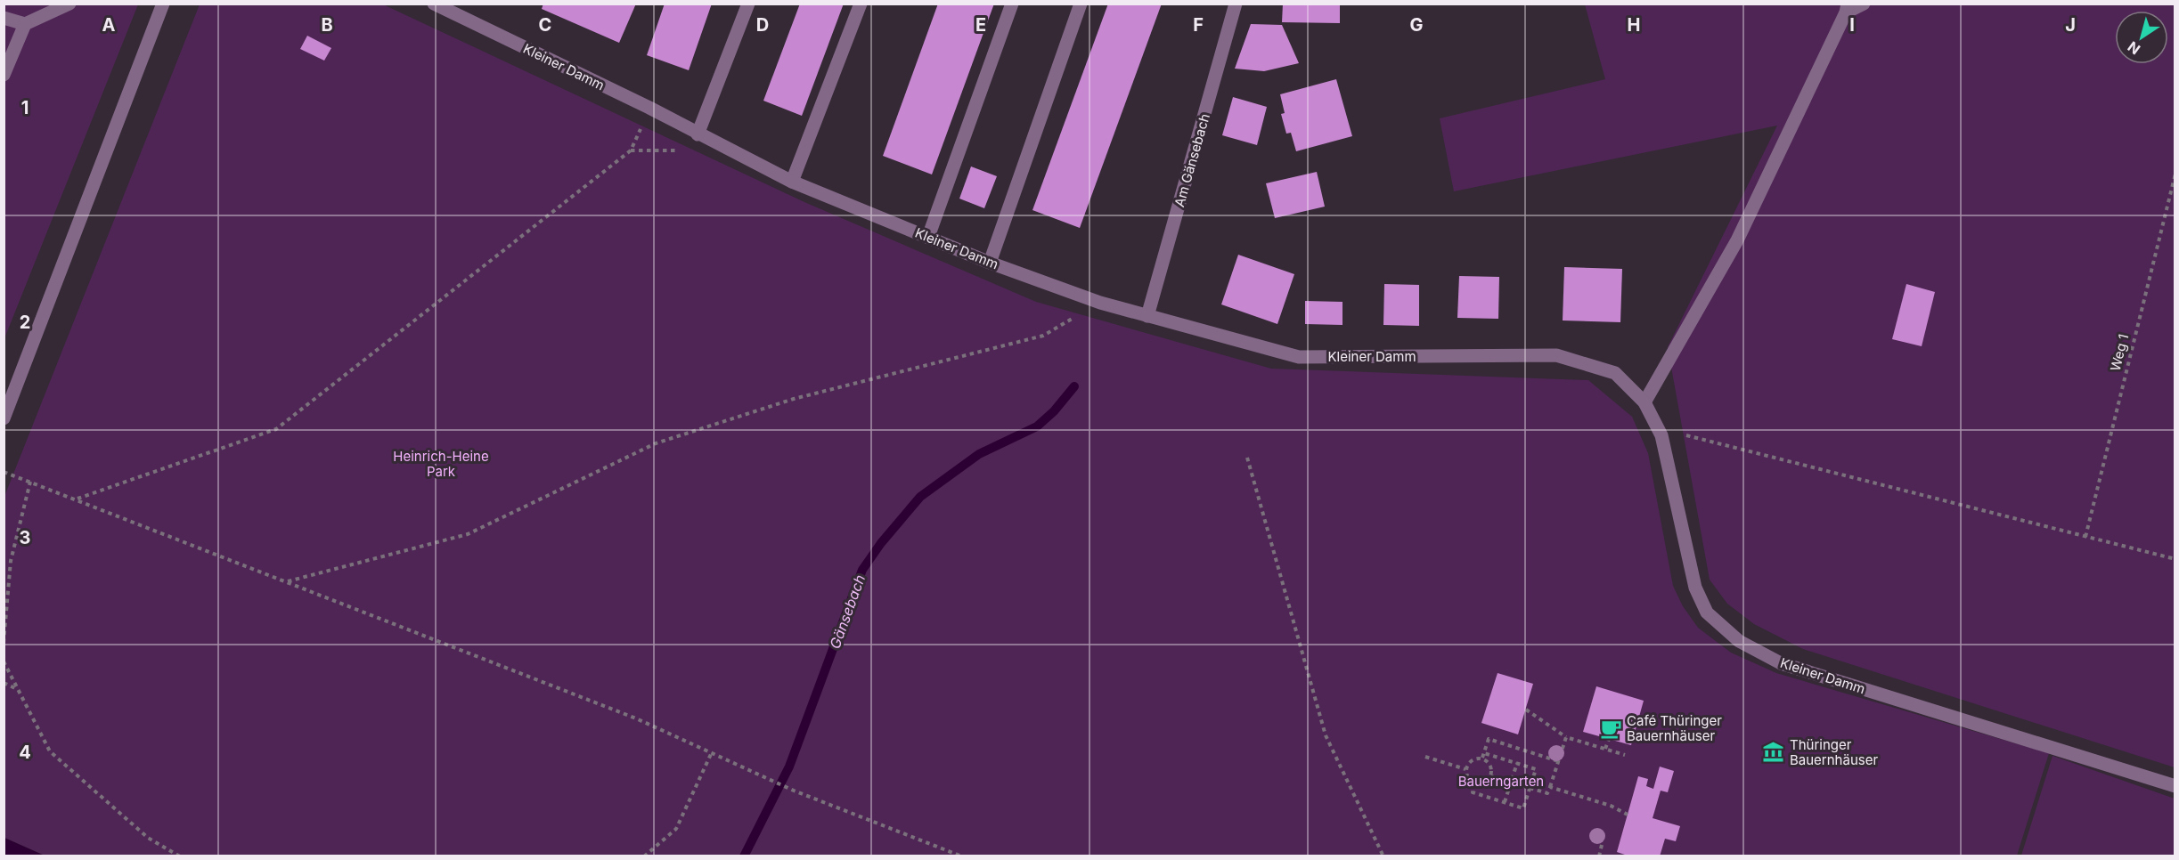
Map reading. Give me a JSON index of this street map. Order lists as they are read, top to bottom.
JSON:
{
  "streets": {
    "street": ["Kleiner Damm", "Am Gänsebach"],
    "path": ["Weg 1"]
  },
  "crossings": [
    ["Kleiner Damm", "Am Gänsebach"]
  ],
  "water": ["Gänsebach"],
  "parks": ["Heinrich-Heine Park", "Bauerngarten"],
  "places": {
    "cafe": ["Café Thüringer Bauernhäuser"],
    "museum": ["Thüringer Bauernhäuser"]
  },
  "north": "bottom left",
  "grid": {
    "columns": [
      "A",
      "B",
      "C",
      "D",
      "E",
      "F",
      "G",
      "H",
      "I",
      "J"
    ],
    "rows": [
      "1",
      "2",
      "3",
      "4"
    ]
  }
}
